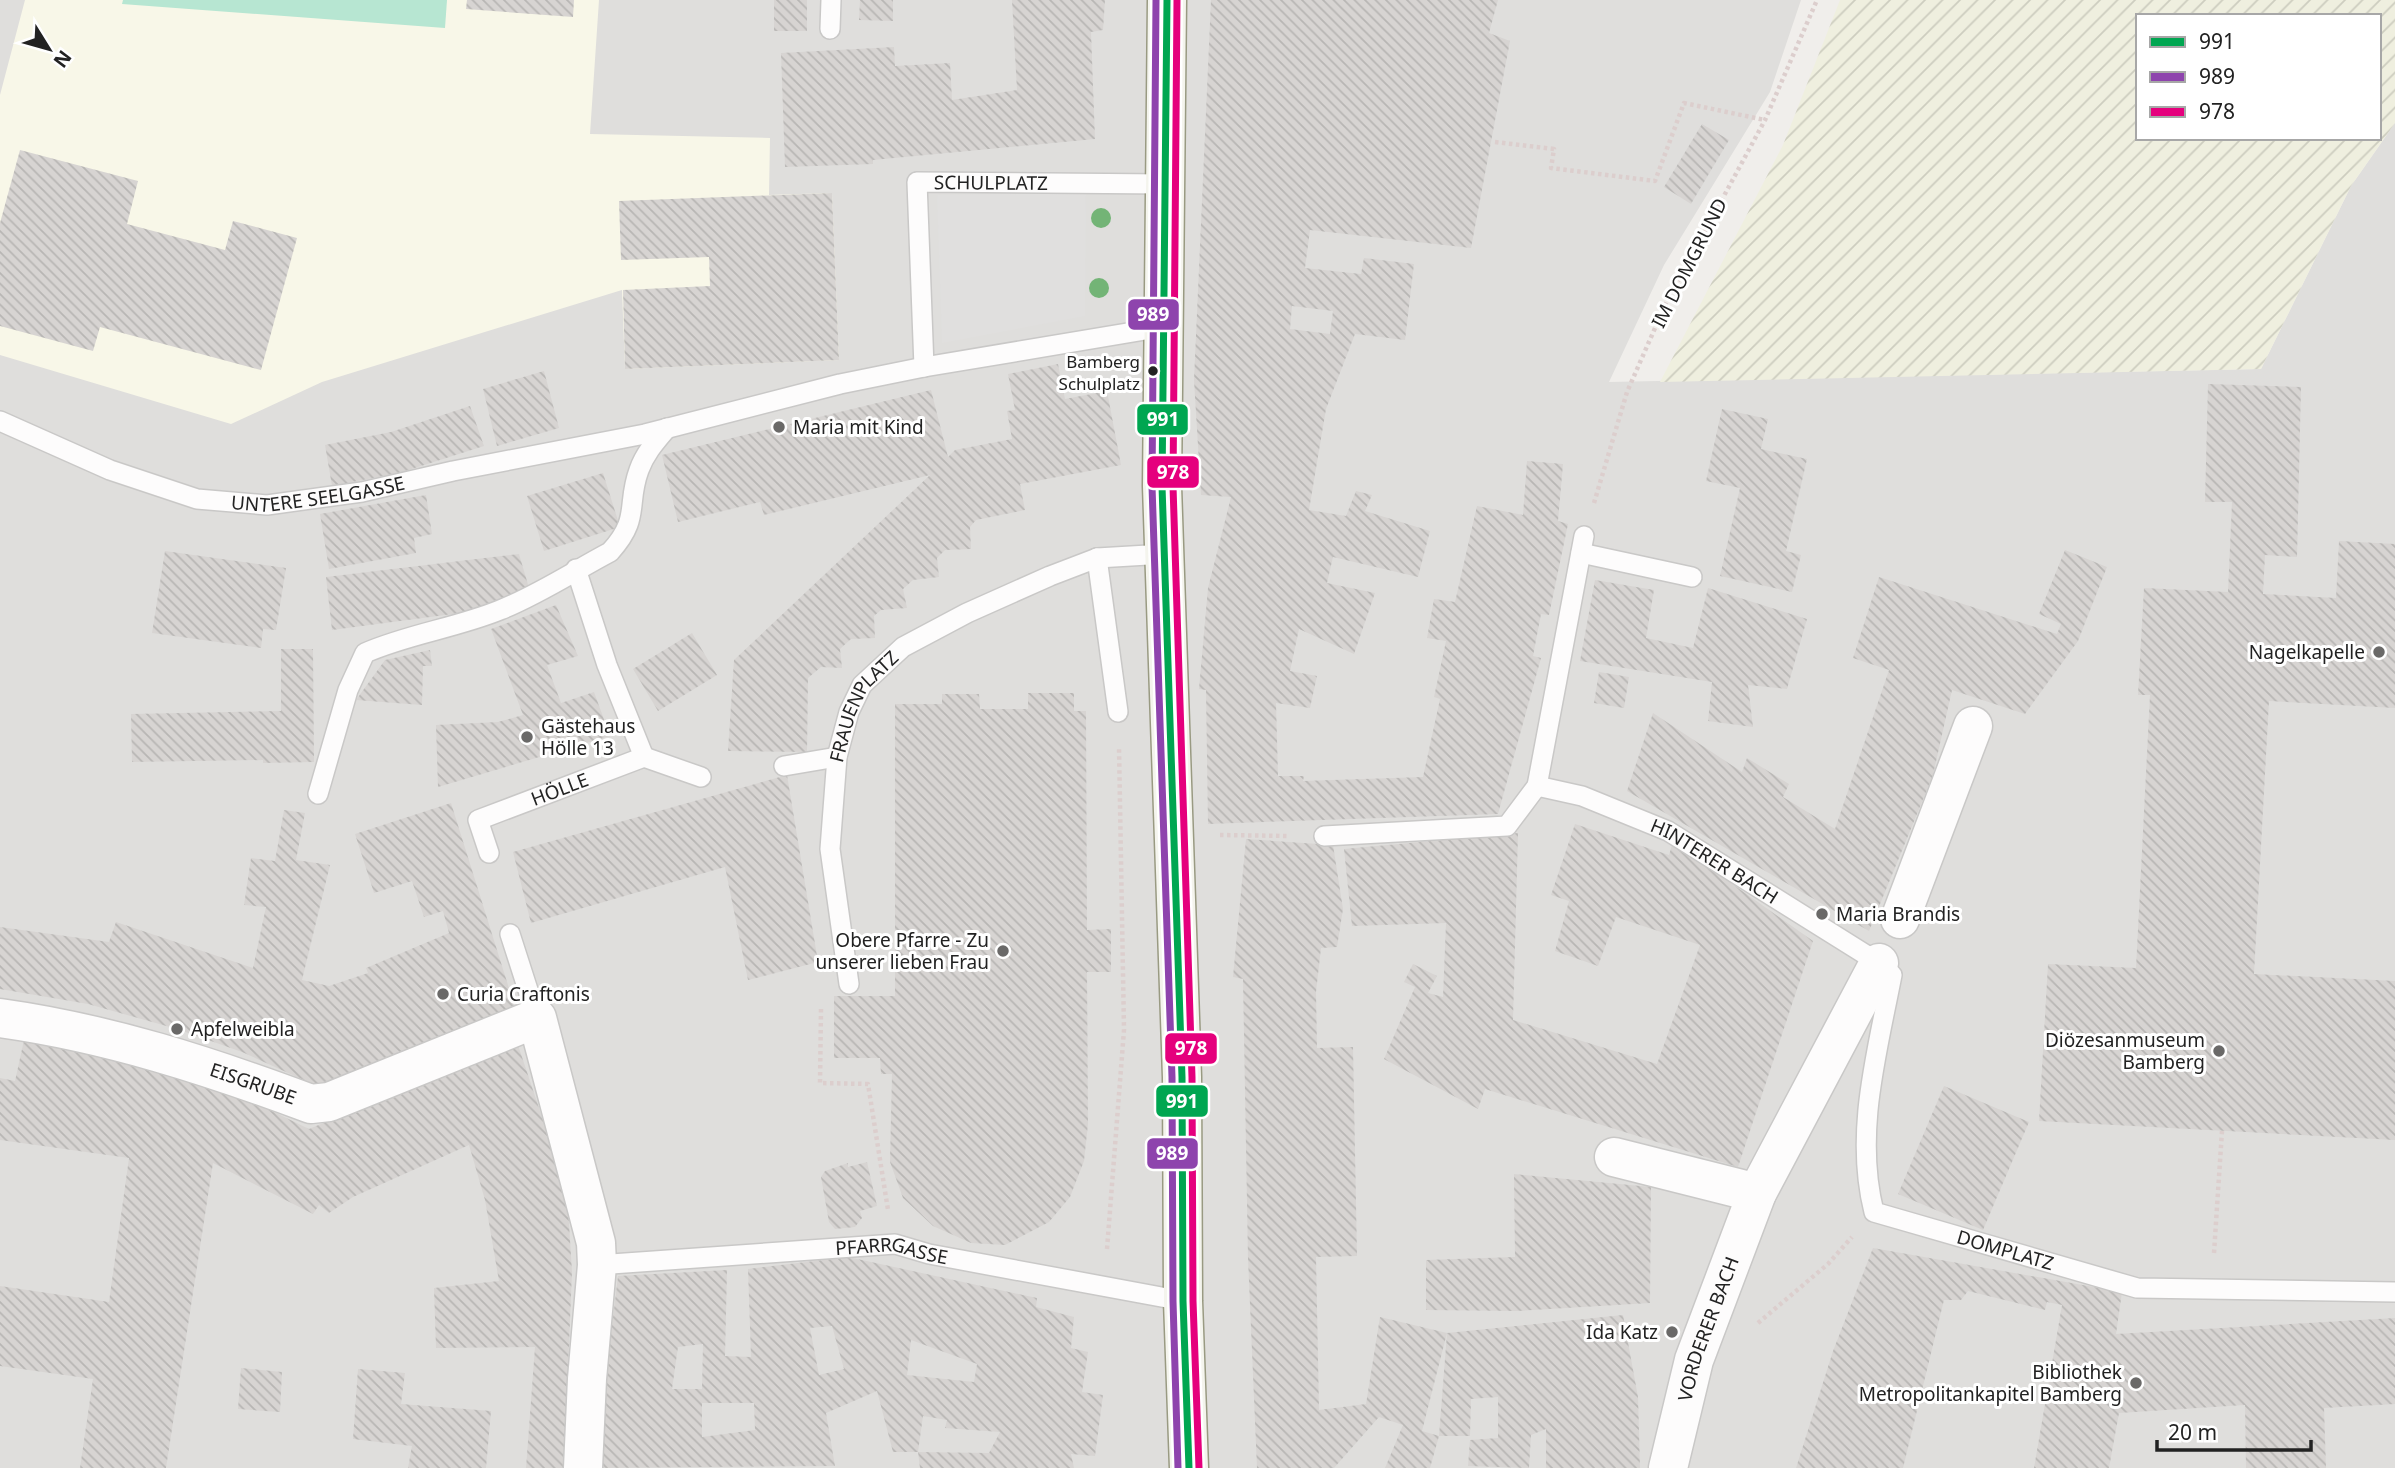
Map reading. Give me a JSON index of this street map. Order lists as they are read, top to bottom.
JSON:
{
  "streets": {
    "street": ["EISGRUBE", "VORDERER BACH"],
    "lane": [
      "SCHULPLATZ",
      "UNTERE SEELGASSE",
      "FRAUENPLATZ",
      "HÖLLE",
      "HINTERER BACH",
      "DOMPLATZ",
      "PFARRGASSE"
    ],
    "path": ["IM DOMGRUND"]
  },
  "crossings": [
    ["HINTERER BACH", "VORDERER BACH"]
  ],
  "places": [
    "Bamberg Schulplatz",
    "Maria mit Kind",
    "Nagelkapelle",
    "Gästehaus Hölle 13",
    "Maria Brandis",
    "Obere Pfarre - Zu unserer lieben Frau",
    "Curia Craftonis",
    "Apfelweibla",
    "Diözesanmuseum Bamberg",
    "Ida Katz",
    "Bibliothek Metropolitankapitel Bamberg"
  ],
  "lines": ["transit line 991", "transit line 989", "transit line 978"],
  "legend": ["991", "989", "978"],
  "scale_bar": "20 m",
  "north": "bottom right"
}
